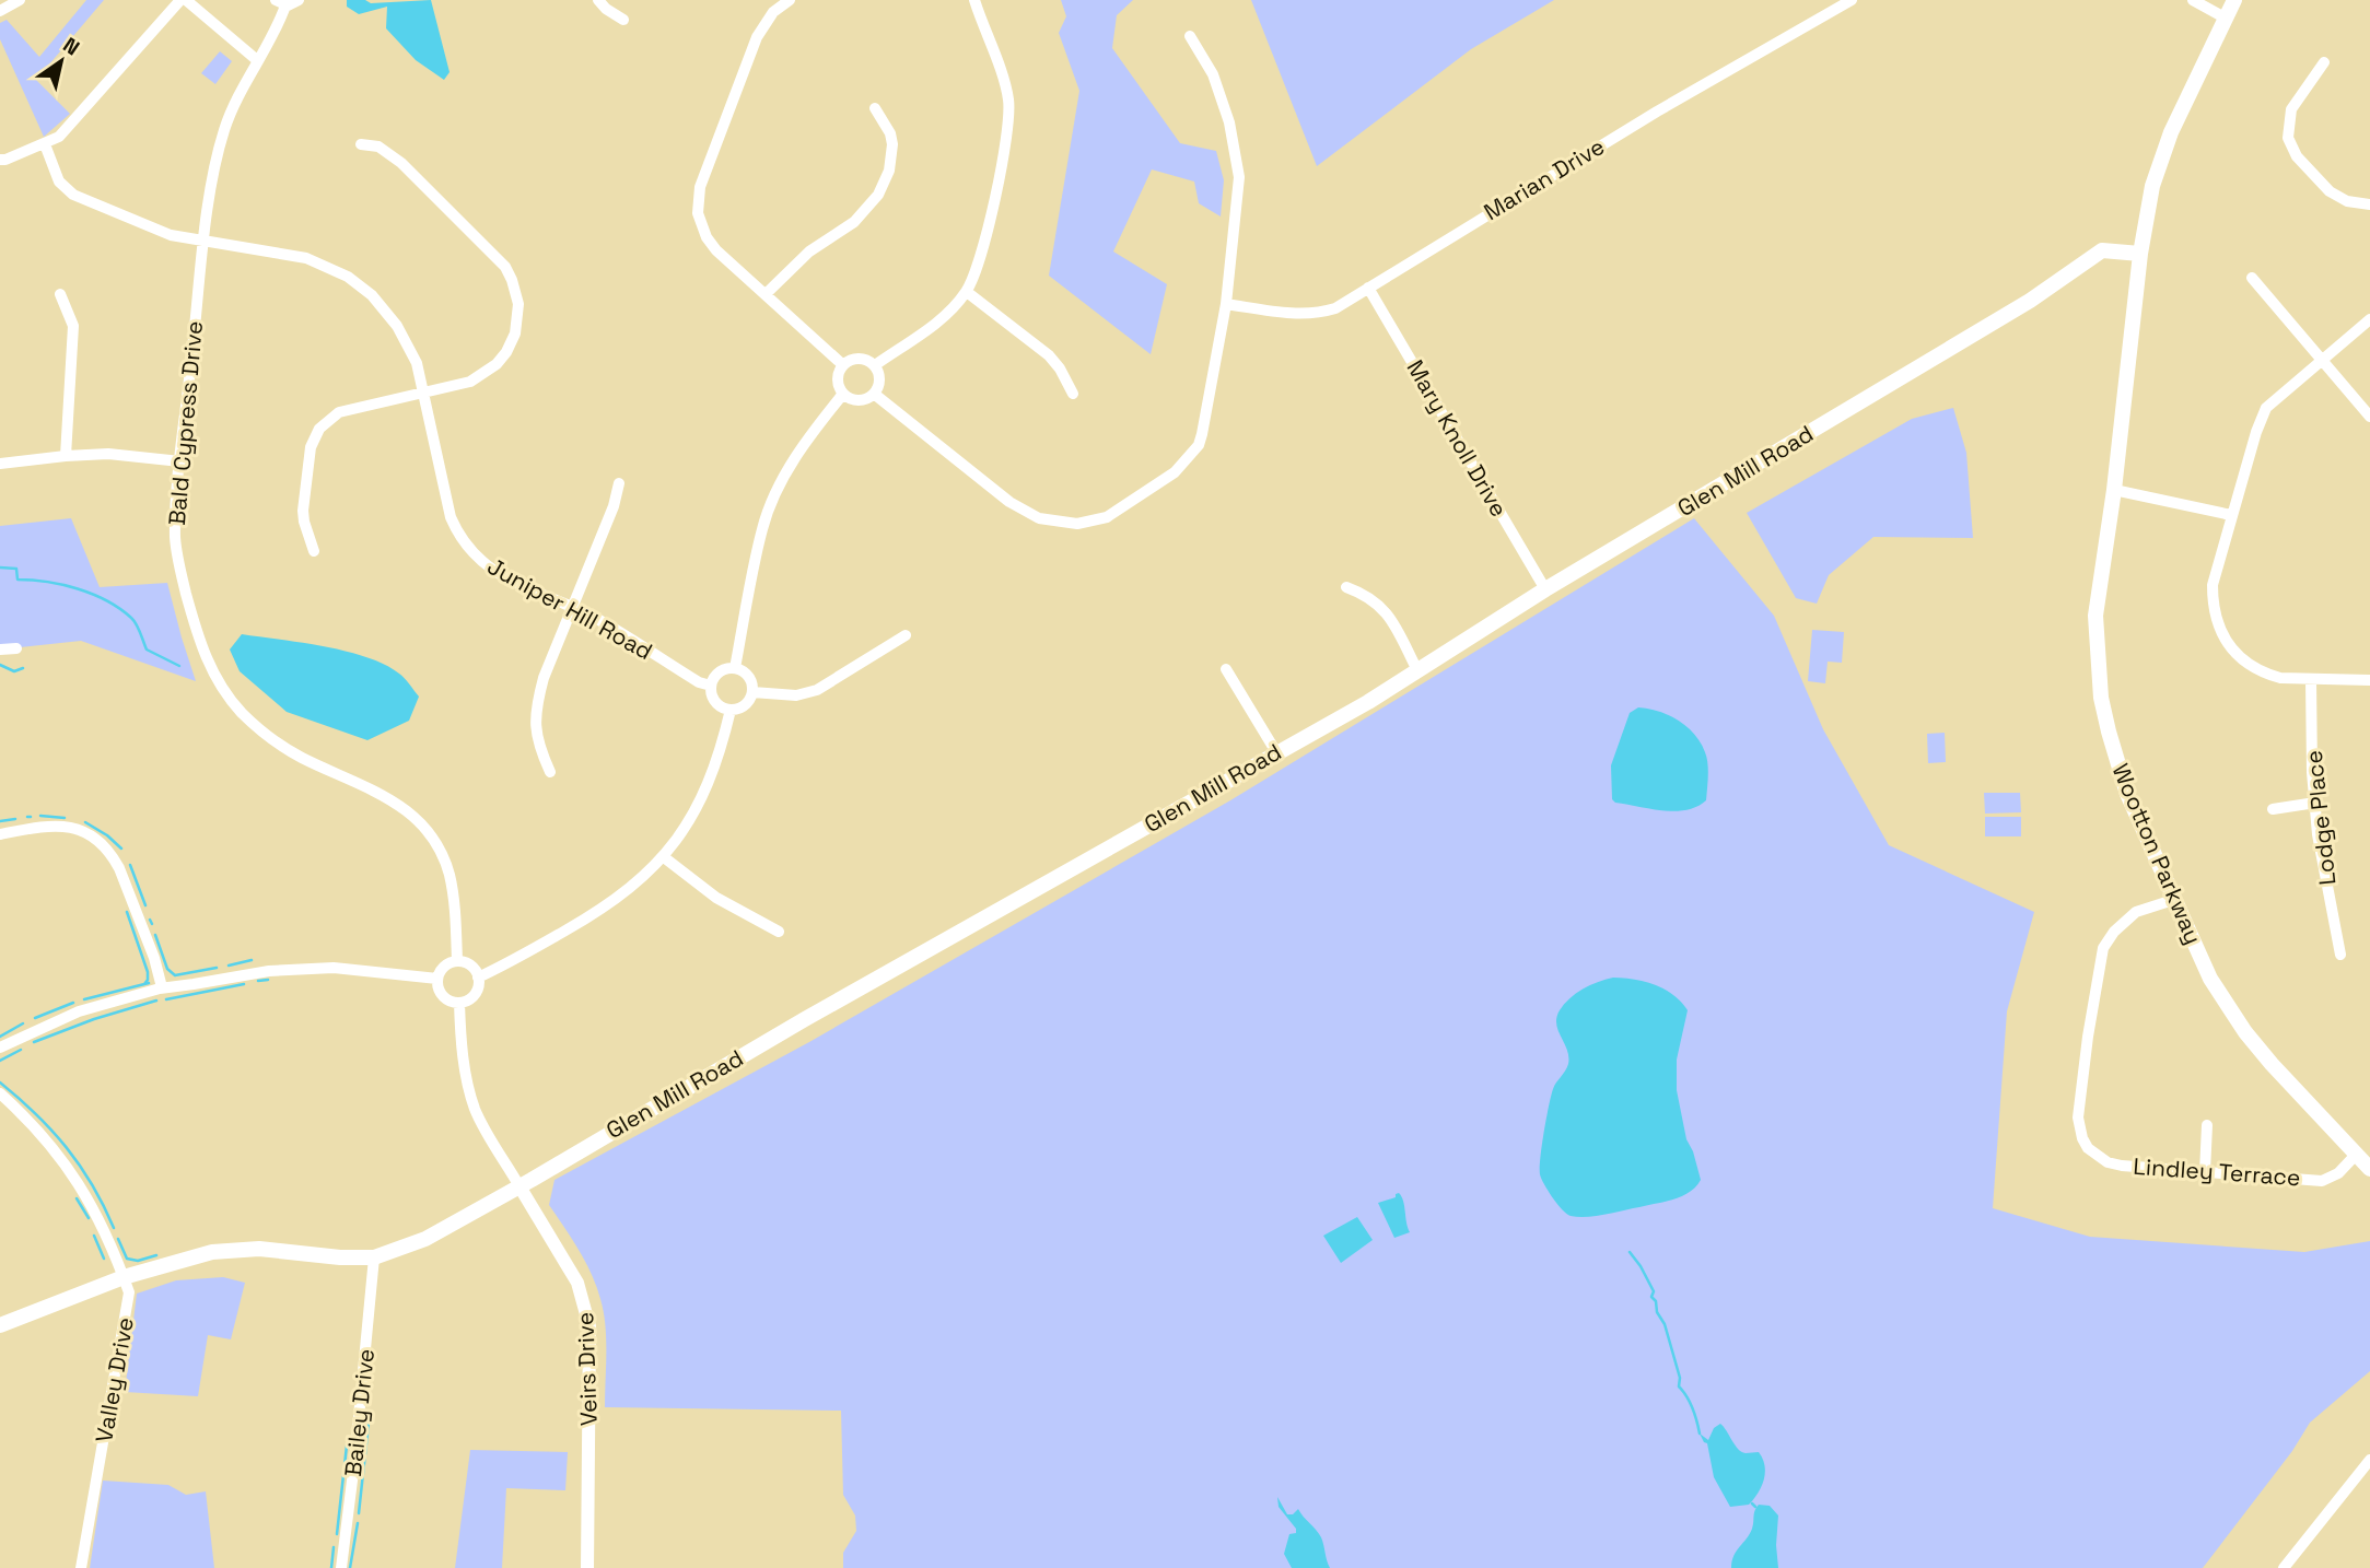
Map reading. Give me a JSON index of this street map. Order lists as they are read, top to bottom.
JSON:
{
  "streets": {
    "main road": ["Glen Mill Road", "Wootton Parkway"],
    "street": [
      "Marian Drive",
      "Bald Cypress Drive",
      "Mary Knoll Drive",
      "Juniper Hill Road",
      "Lodge Place",
      "Lindley Terrace",
      "Veirs Drive",
      "Valley Drive",
      "Bailey Drive"
    ]
  },
  "crossings": [
    ["Marian Drive", "Mary Knoll Drive"],
    ["Bald Cypress Drive", "Juniper Hill Road"],
    ["Mary Knoll Drive", "Glen Mill Road"],
    ["Glen Mill Road", "Wootton Parkway"],
    ["Glen Mill Road", "Veirs Drive"],
    ["Glen Mill Road", "Valley Drive"],
    ["Glen Mill Road", "Bailey Drive"],
    ["Wootton Parkway", "Lindley Terrace"]
  ],
  "north": "top right"
}
